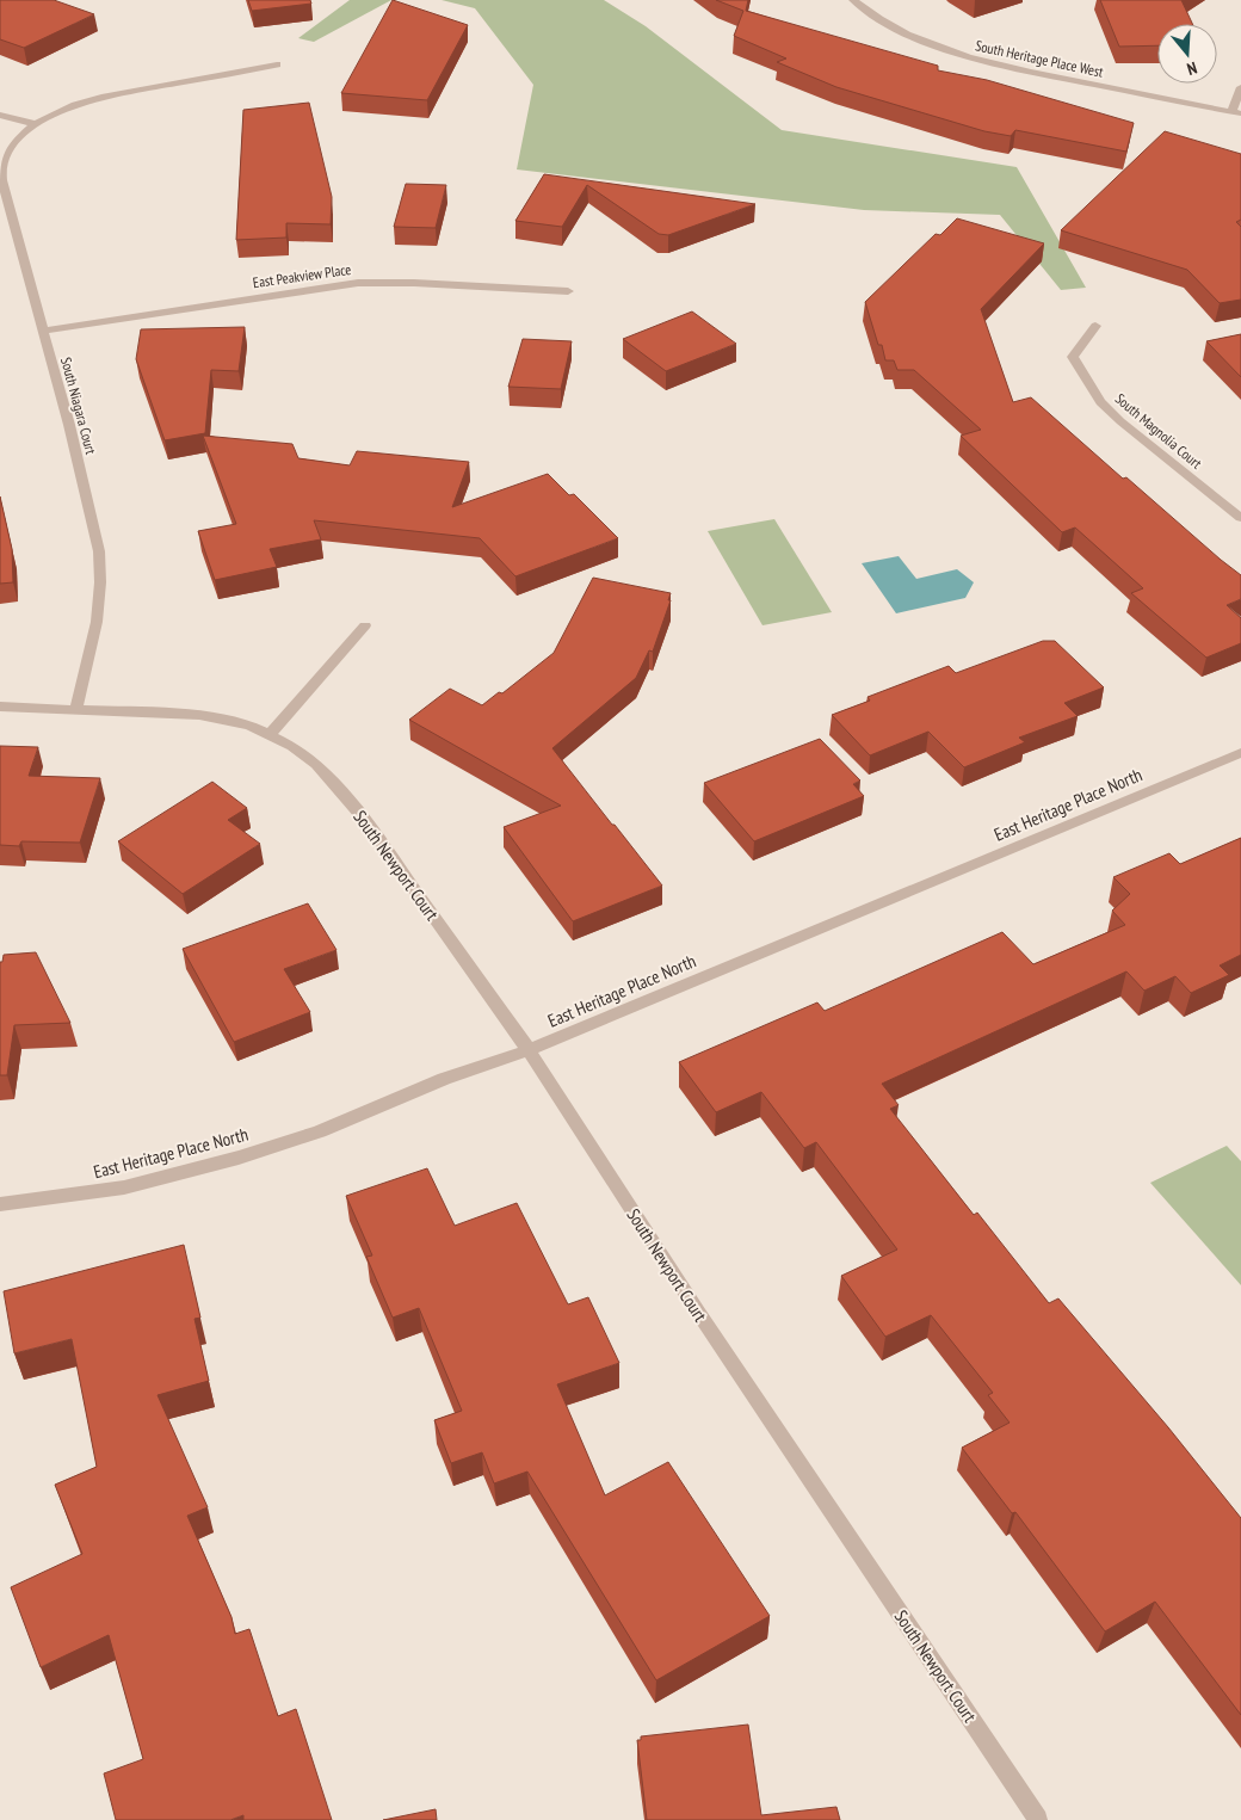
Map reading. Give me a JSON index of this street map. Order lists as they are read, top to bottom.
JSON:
{
  "streets": {
    "street": [
      "South Heritage Place West",
      "East Peakview Place",
      "South Niagara Court",
      "South Magnolia Court",
      "East Heritage Place North",
      "South Newport Court"
    ]
  },
  "crossings": [
    ["East Peakview Place", "South Niagara Court"],
    ["South Niagara Court", "South Newport Court"],
    ["East Heritage Place North", "South Newport Court"]
  ],
  "north": "bottom"
}
